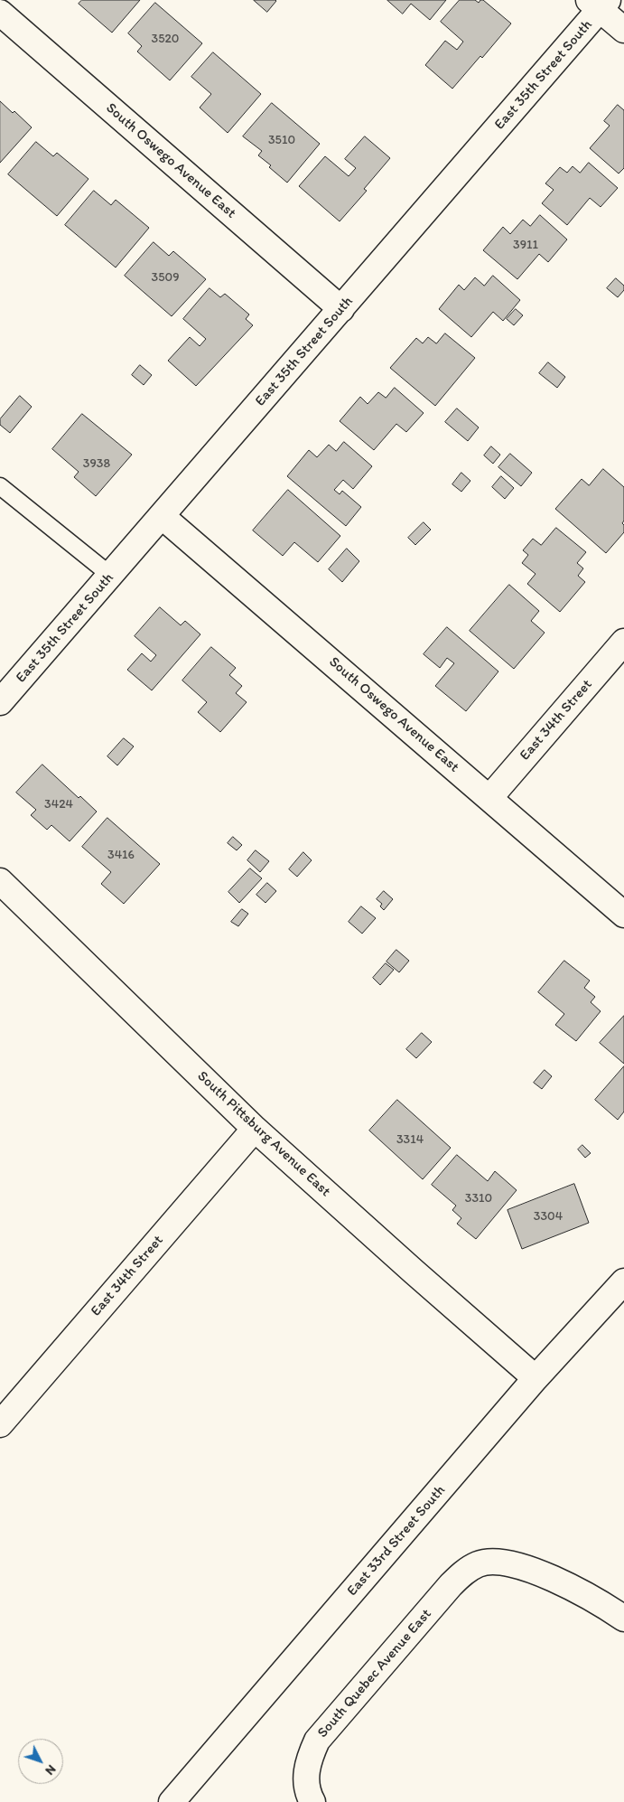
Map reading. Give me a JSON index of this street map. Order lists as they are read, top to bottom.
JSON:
{
  "streets": {
    "street": [
      "East 35th Street South",
      "South Oswego Avenue East",
      "East 34th Street",
      "South Pittsburg Avenue East",
      "East 33rd Street South",
      "South Quebec Avenue East"
    ]
  },
  "crossings": [
    ["East 35th Street South", "South Oswego Avenue East"],
    ["South Oswego Avenue East", "East 34th Street"],
    ["East 34th Street", "South Pittsburg Avenue East"],
    ["South Pittsburg Avenue East", "East 33rd Street South"]
  ],
  "house_numbers": [
    "3520",
    "3510",
    "3911",
    "3509",
    "3938",
    "3424",
    "3416",
    "3314",
    "3310",
    "3304"
  ],
  "north": "bottom right"
}
